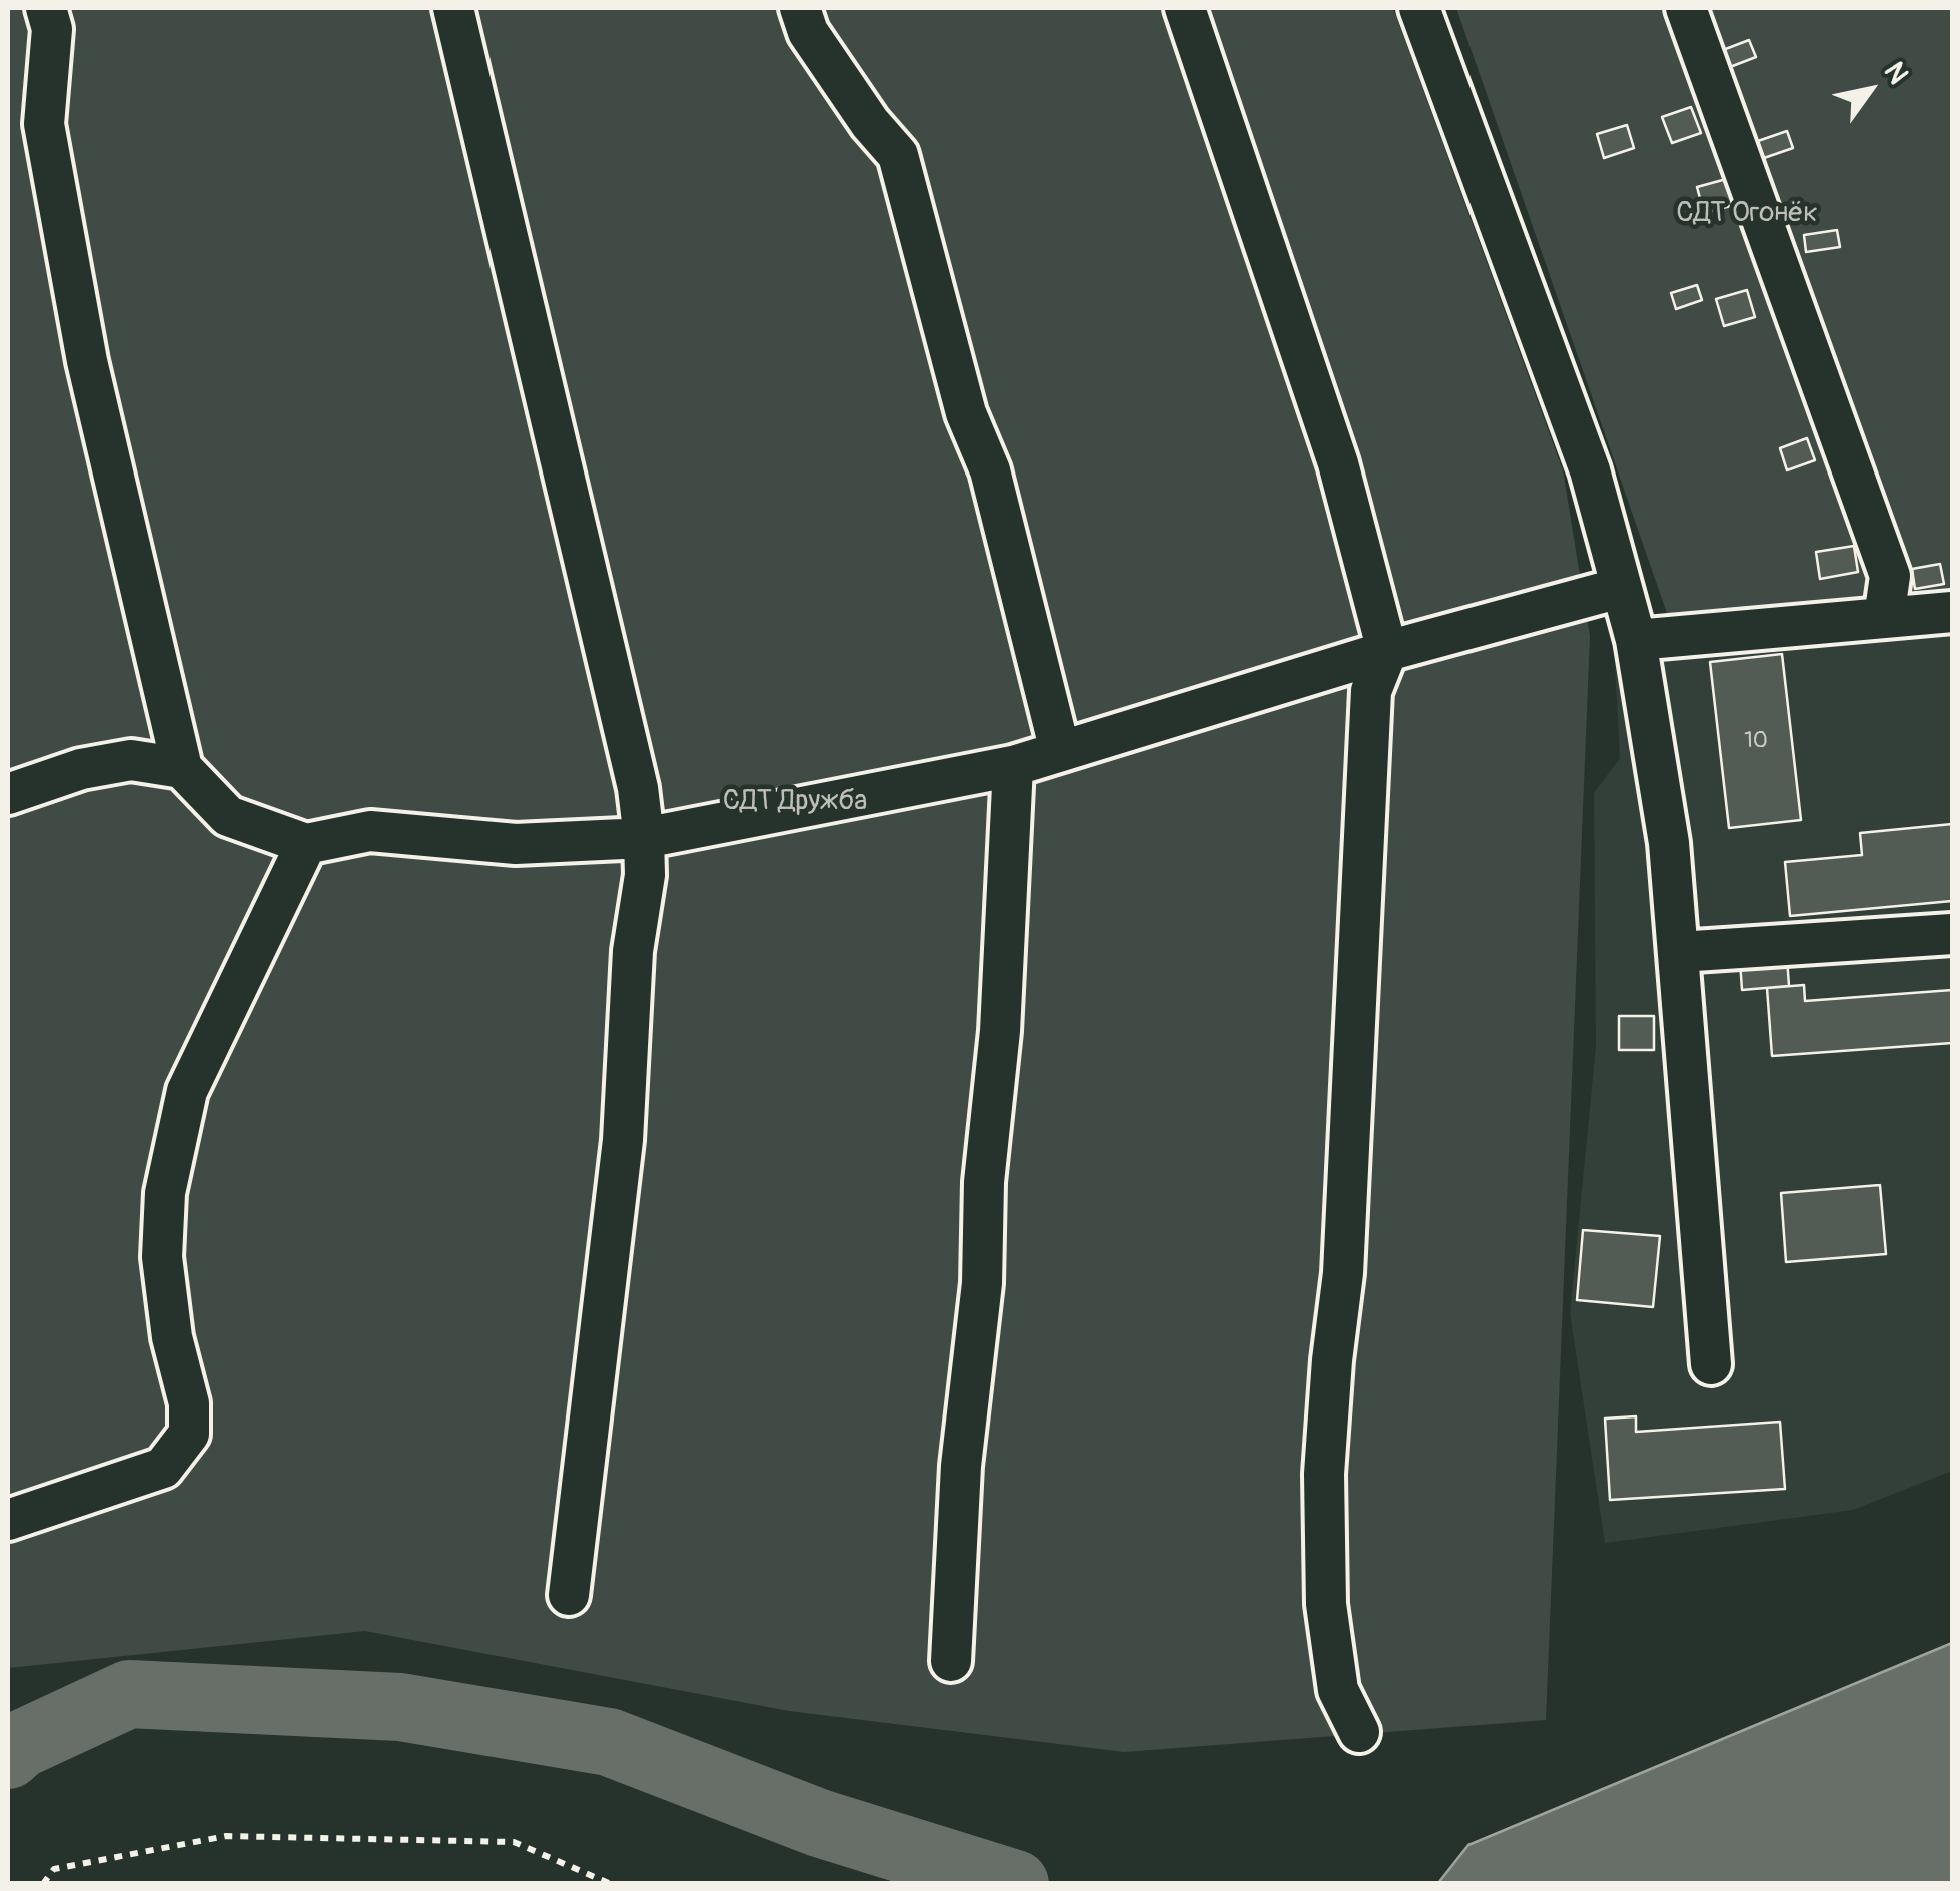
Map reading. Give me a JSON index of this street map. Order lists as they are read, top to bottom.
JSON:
{
  "parks": ["СДТ Огонёк", "СДТ Дружба"],
  "house_numbers": ["10"],
  "north": "top right"
}
